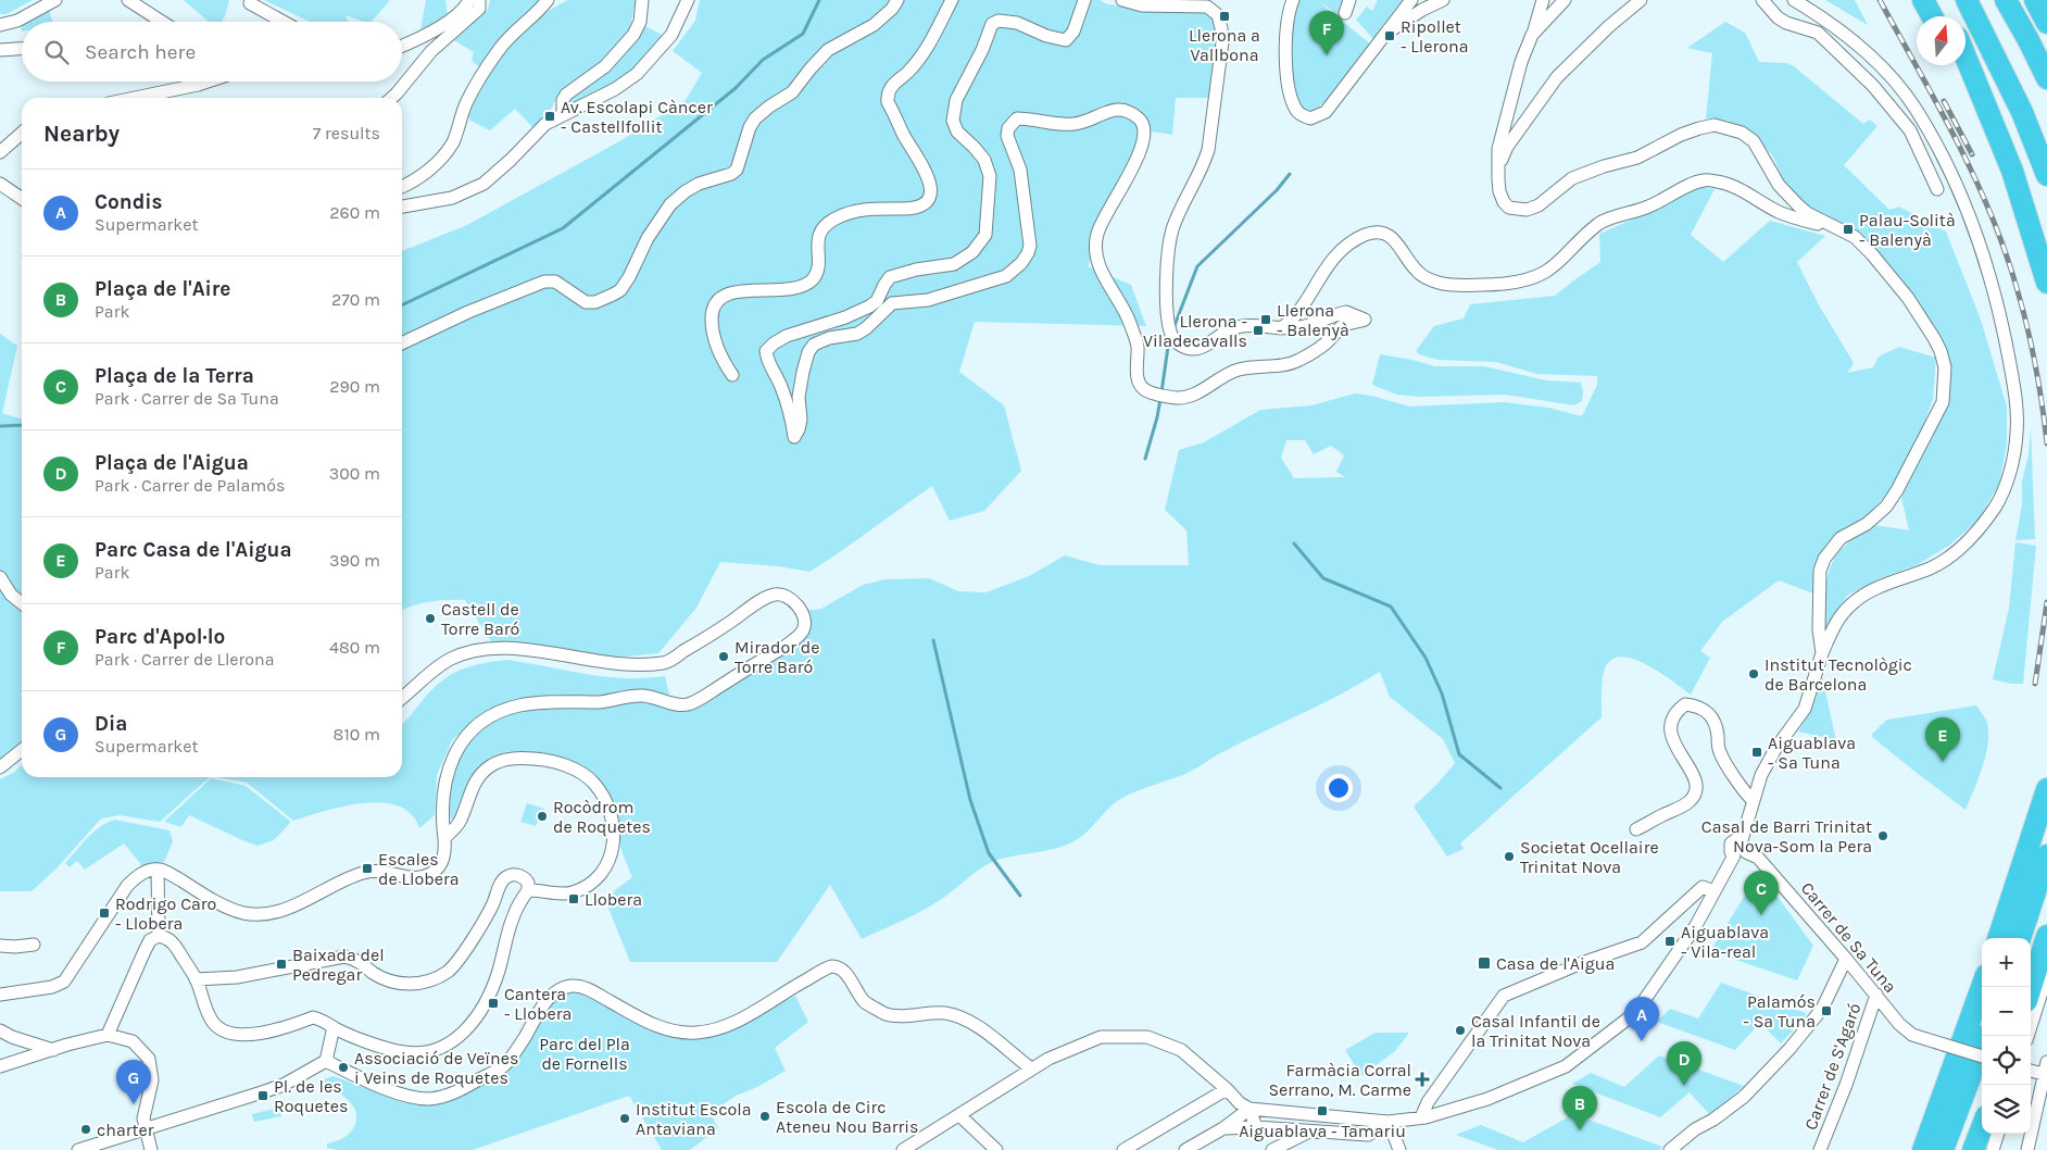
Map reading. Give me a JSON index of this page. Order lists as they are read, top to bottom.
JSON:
{
  "streets": {
    "street": ["Carrer de Sa Tuna", "Carrer de S'Agaró"]
  },
  "crossings": [
    ["Carrer de Sa Tuna", "Carrer de S'Agaró"]
  ],
  "parks": ["Parc del Pla de Fornells"],
  "places": {
    "transit": [
      "Llerona a Vallbona",
      "Ripollet - Llerona",
      "Av. Escolapi Càncer - Castellfollit",
      "Palau-Solità - Balenyà",
      "Llerona - Balenyà",
      "Llerona - Viladecavalls",
      "Aiguablava - Sa Tuna",
      "Escales de Llobera",
      "Llobera",
      "Rodrigo Caro - Llobera",
      "Aiguablava - Vila-real",
      "Casa de l'Aigua",
      "Baixada del Pedregar",
      "Cantera - Llobera",
      "Palamós - Sa Tuna",
      "Pl. de les Roquetes",
      "Aiguablava - Tamariu"
    ],
    "other": [
      "Castell de Torre Baró",
      "Mirador de Torre Baró",
      "Institut Tecnològic de Barcelona",
      "Rocòdrom de Roquetes",
      "Casal de Barri Trinitat Nova-Som la Pera",
      "Societat Ocellaire Trinitat Nova",
      "Casal Infantil de la Trinitat Nova",
      "Associació de Veïnes i Veins de Roquetes",
      "Escola de Circ Ateneu Nou Barris",
      "Institut Escola Antaviana",
      "charter"
    ],
    "health": ["Farmàcia Corral Serrano, M. Carme"]
  },
  "north": "top",
  "page": {
    "pins": [
      "F",
      "E",
      "C",
      "A",
      "D",
      "G",
      "B"
    ],
    "search": "Search here",
    "heading": ["Nearby", "7 results"],
    "list": [
      {
        "mark": "A",
        "name": "Condis",
        "note": "Supermarket",
        "value": "260 m"
      },
      {
        "mark": "B",
        "name": "Plaça de l'Aire",
        "note": "Park",
        "value": "270 m"
      },
      {
        "mark": "C",
        "name": "Plaça de la Terra",
        "note": "Park · Carrer de Sa Tuna",
        "value": "290 m"
      },
      {
        "mark": "D",
        "name": "Plaça de l'Aigua",
        "note": "Park · Carrer de Palamós",
        "value": "300 m"
      },
      {
        "mark": "E",
        "name": "Parc Casa de l'Aigua",
        "note": "Park",
        "value": "390 m"
      },
      {
        "mark": "F",
        "name": "Parc d'Apol·lo",
        "note": "Park · Carrer de Llerona",
        "value": "480 m"
      },
      {
        "mark": "G",
        "name": "Dia",
        "note": "Supermarket",
        "value": "810 m"
      }
    ],
    "map_buttons": ["+", "−"]
  }
}
